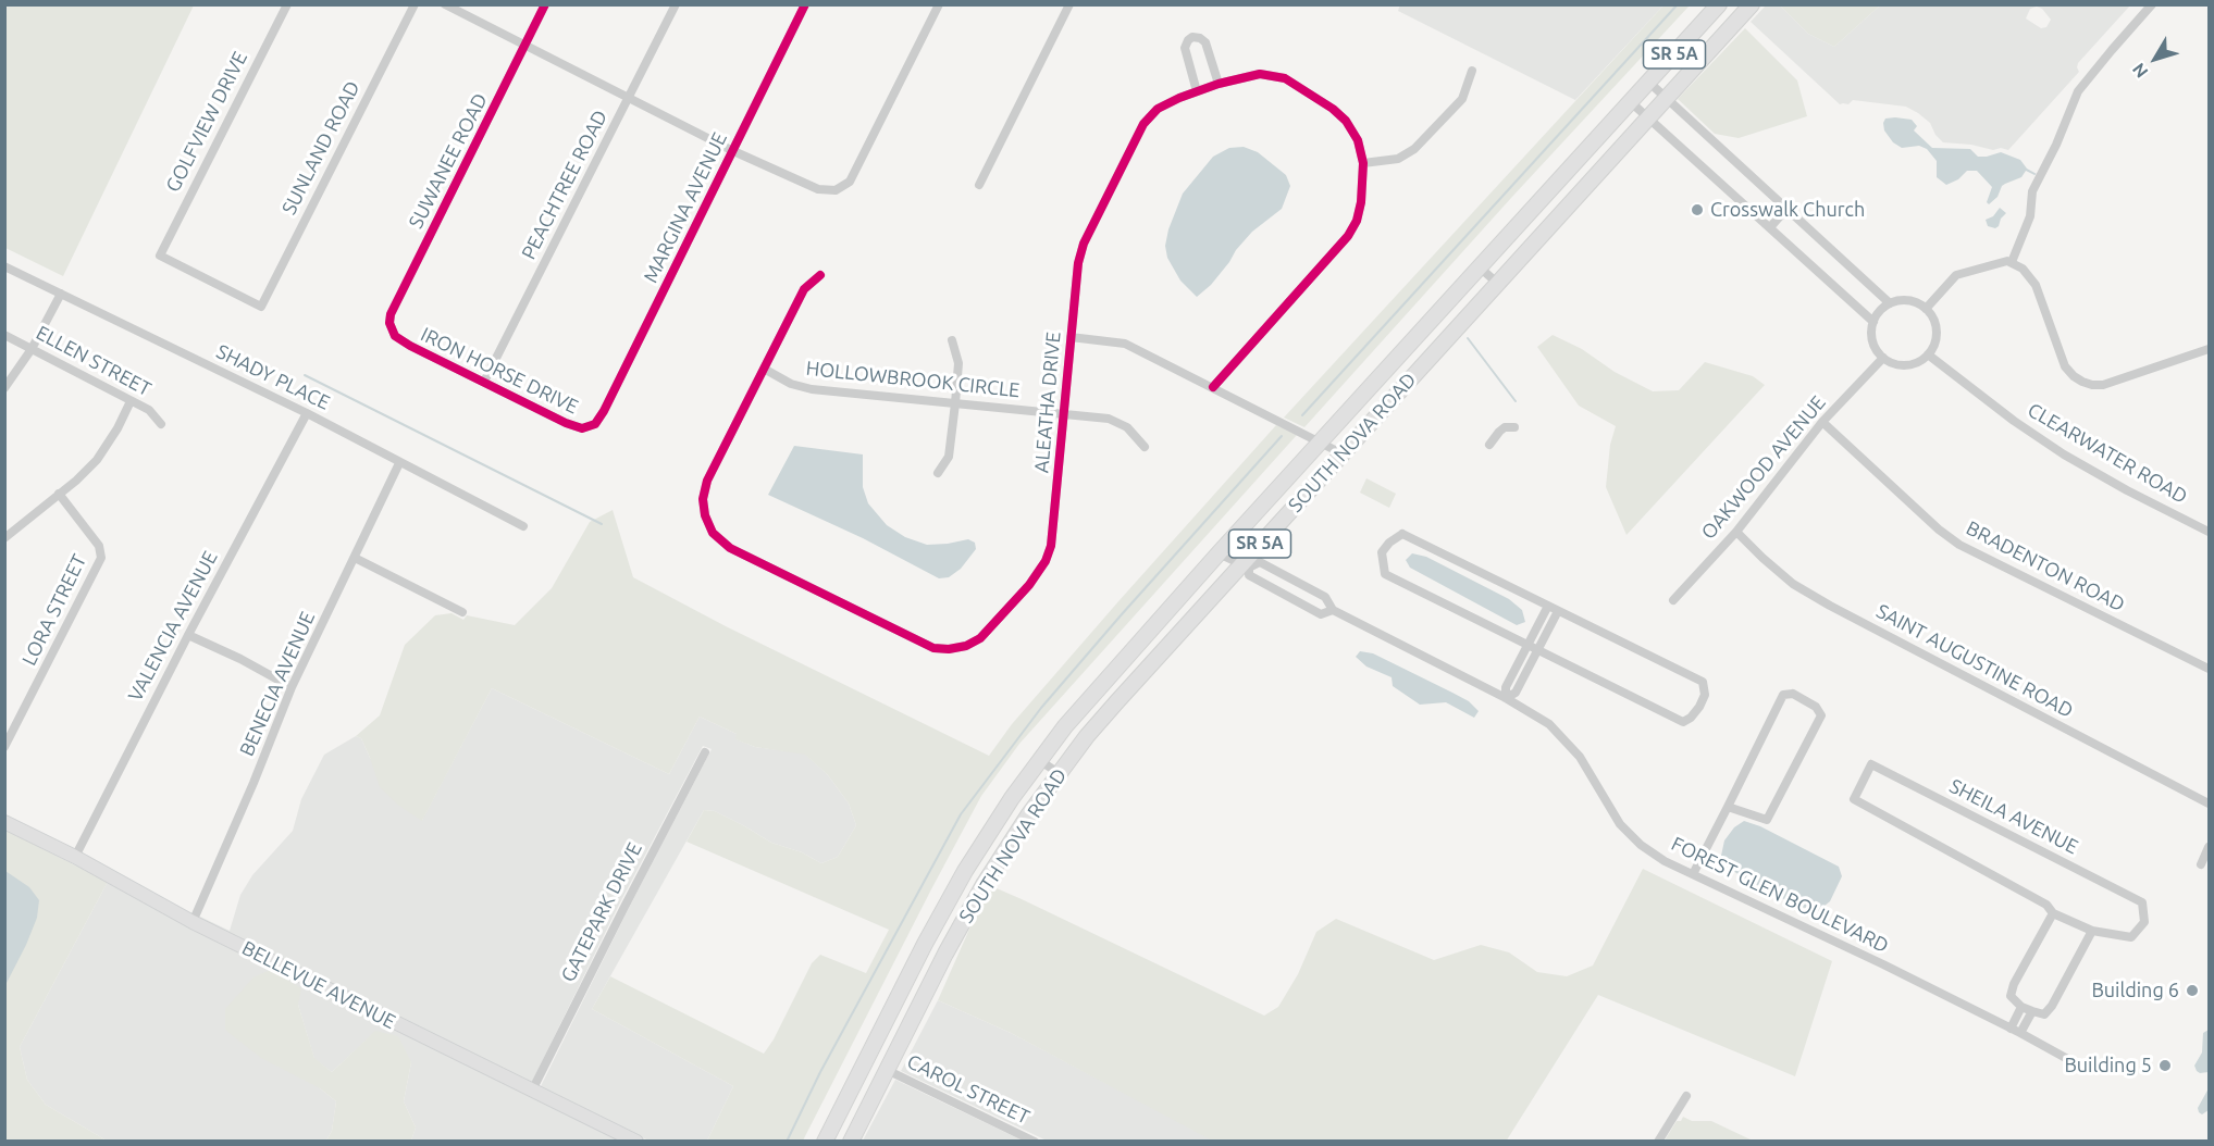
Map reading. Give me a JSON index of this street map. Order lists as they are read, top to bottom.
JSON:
{
  "streets": {
    "main road": ["SR 5A", "SOUTH NOVA ROAD"],
    "street": [
      "GOLFVIEW DRIVE",
      "SUNLAND ROAD",
      "SUWANEE ROAD",
      "PEACHTREE ROAD",
      "MARGINA AVENUE",
      "ELLEN STREET",
      "IRON HORSE DRIVE",
      "SHADY PLACE",
      "HOLLOWBROOK CIRCLE",
      "ALEATHA DRIVE",
      "CLEARWATER ROAD",
      "OAKWOOD AVENUE",
      "BRADENTON ROAD",
      "LORA STREET",
      "VALENCIA AVENUE",
      "SAINT AUGUSTINE ROAD",
      "BENECIA AVENUE",
      "SHEILA AVENUE",
      "FOREST GLEN BOULEVARD",
      "GATEPARK DRIVE",
      "BELLEVUE AVENUE",
      "CAROL STREET"
    ]
  },
  "crossings": [
    ["GOLFVIEW DRIVE", "SUNLAND ROAD"],
    ["SUWANEE ROAD", "IRON HORSE DRIVE"],
    ["PEACHTREE ROAD", "IRON HORSE DRIVE"],
    ["MARGINA AVENUE", "IRON HORSE DRIVE"],
    ["SHADY PLACE", "VALENCIA AVENUE"],
    ["SHADY PLACE", "BENECIA AVENUE"],
    ["HOLLOWBROOK CIRCLE", "ALEATHA DRIVE"],
    ["SOUTH NOVA ROAD", "FOREST GLEN BOULEVARD"],
    ["SOUTH NOVA ROAD", "CAROL STREET"],
    ["CLEARWATER ROAD", "OAKWOOD AVENUE"],
    ["OAKWOOD AVENUE", "BRADENTON ROAD"],
    ["OAKWOOD AVENUE", "SAINT AUGUSTINE ROAD"],
    ["VALENCIA AVENUE", "BELLEVUE AVENUE"],
    ["BENECIA AVENUE", "BELLEVUE AVENUE"],
    ["GATEPARK DRIVE", "BELLEVUE AVENUE"]
  ],
  "places": ["Crosswalk Church", "Building 6", "Building 5"],
  "north": "bottom left"
}
